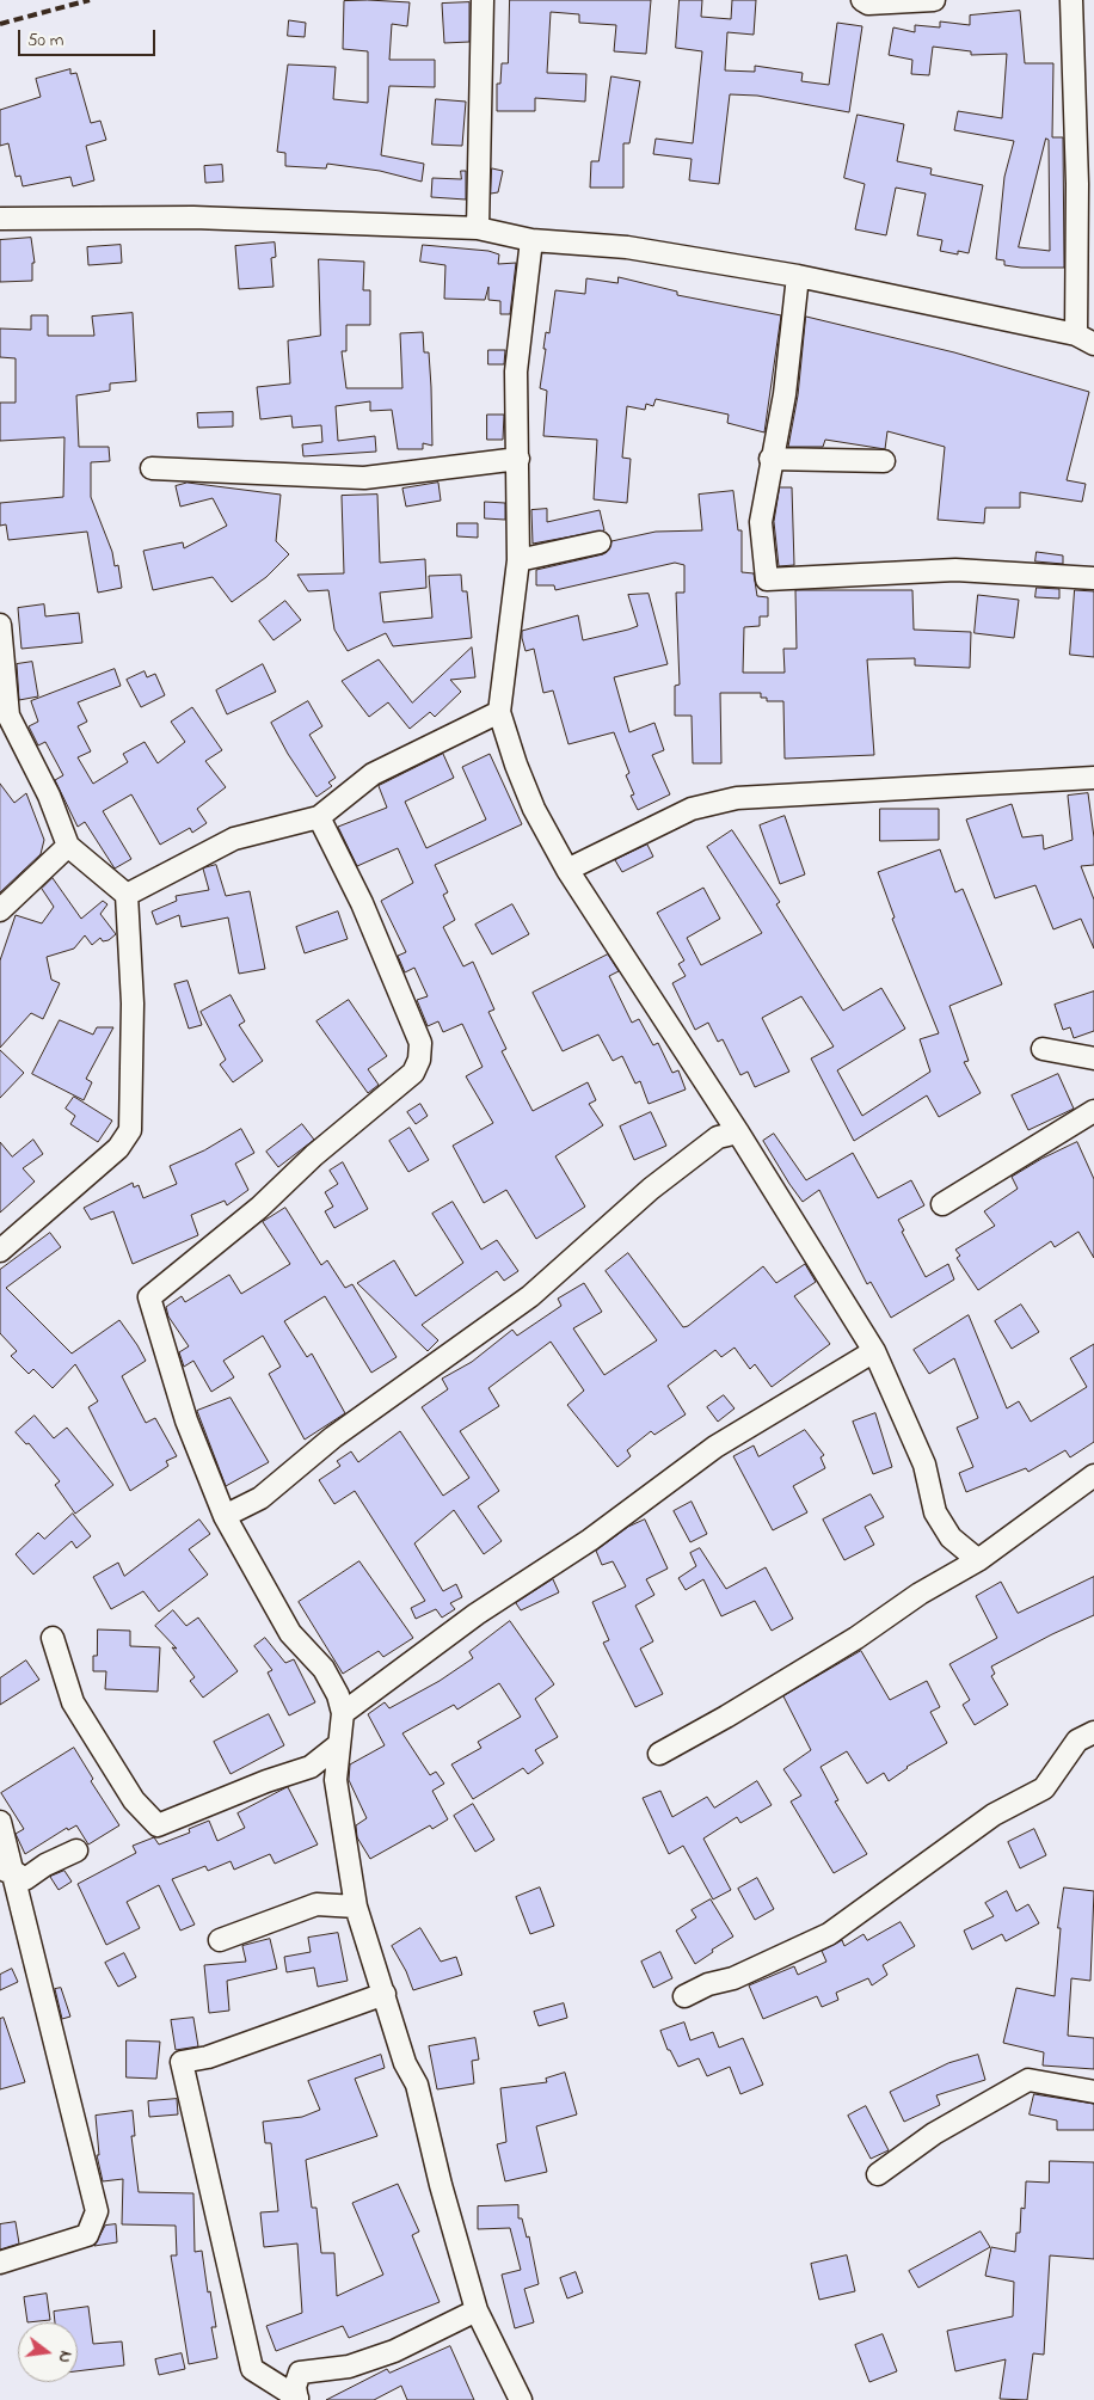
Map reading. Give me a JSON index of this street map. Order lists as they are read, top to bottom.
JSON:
{
  "scale_bar": "50 m",
  "north": "right"
}
